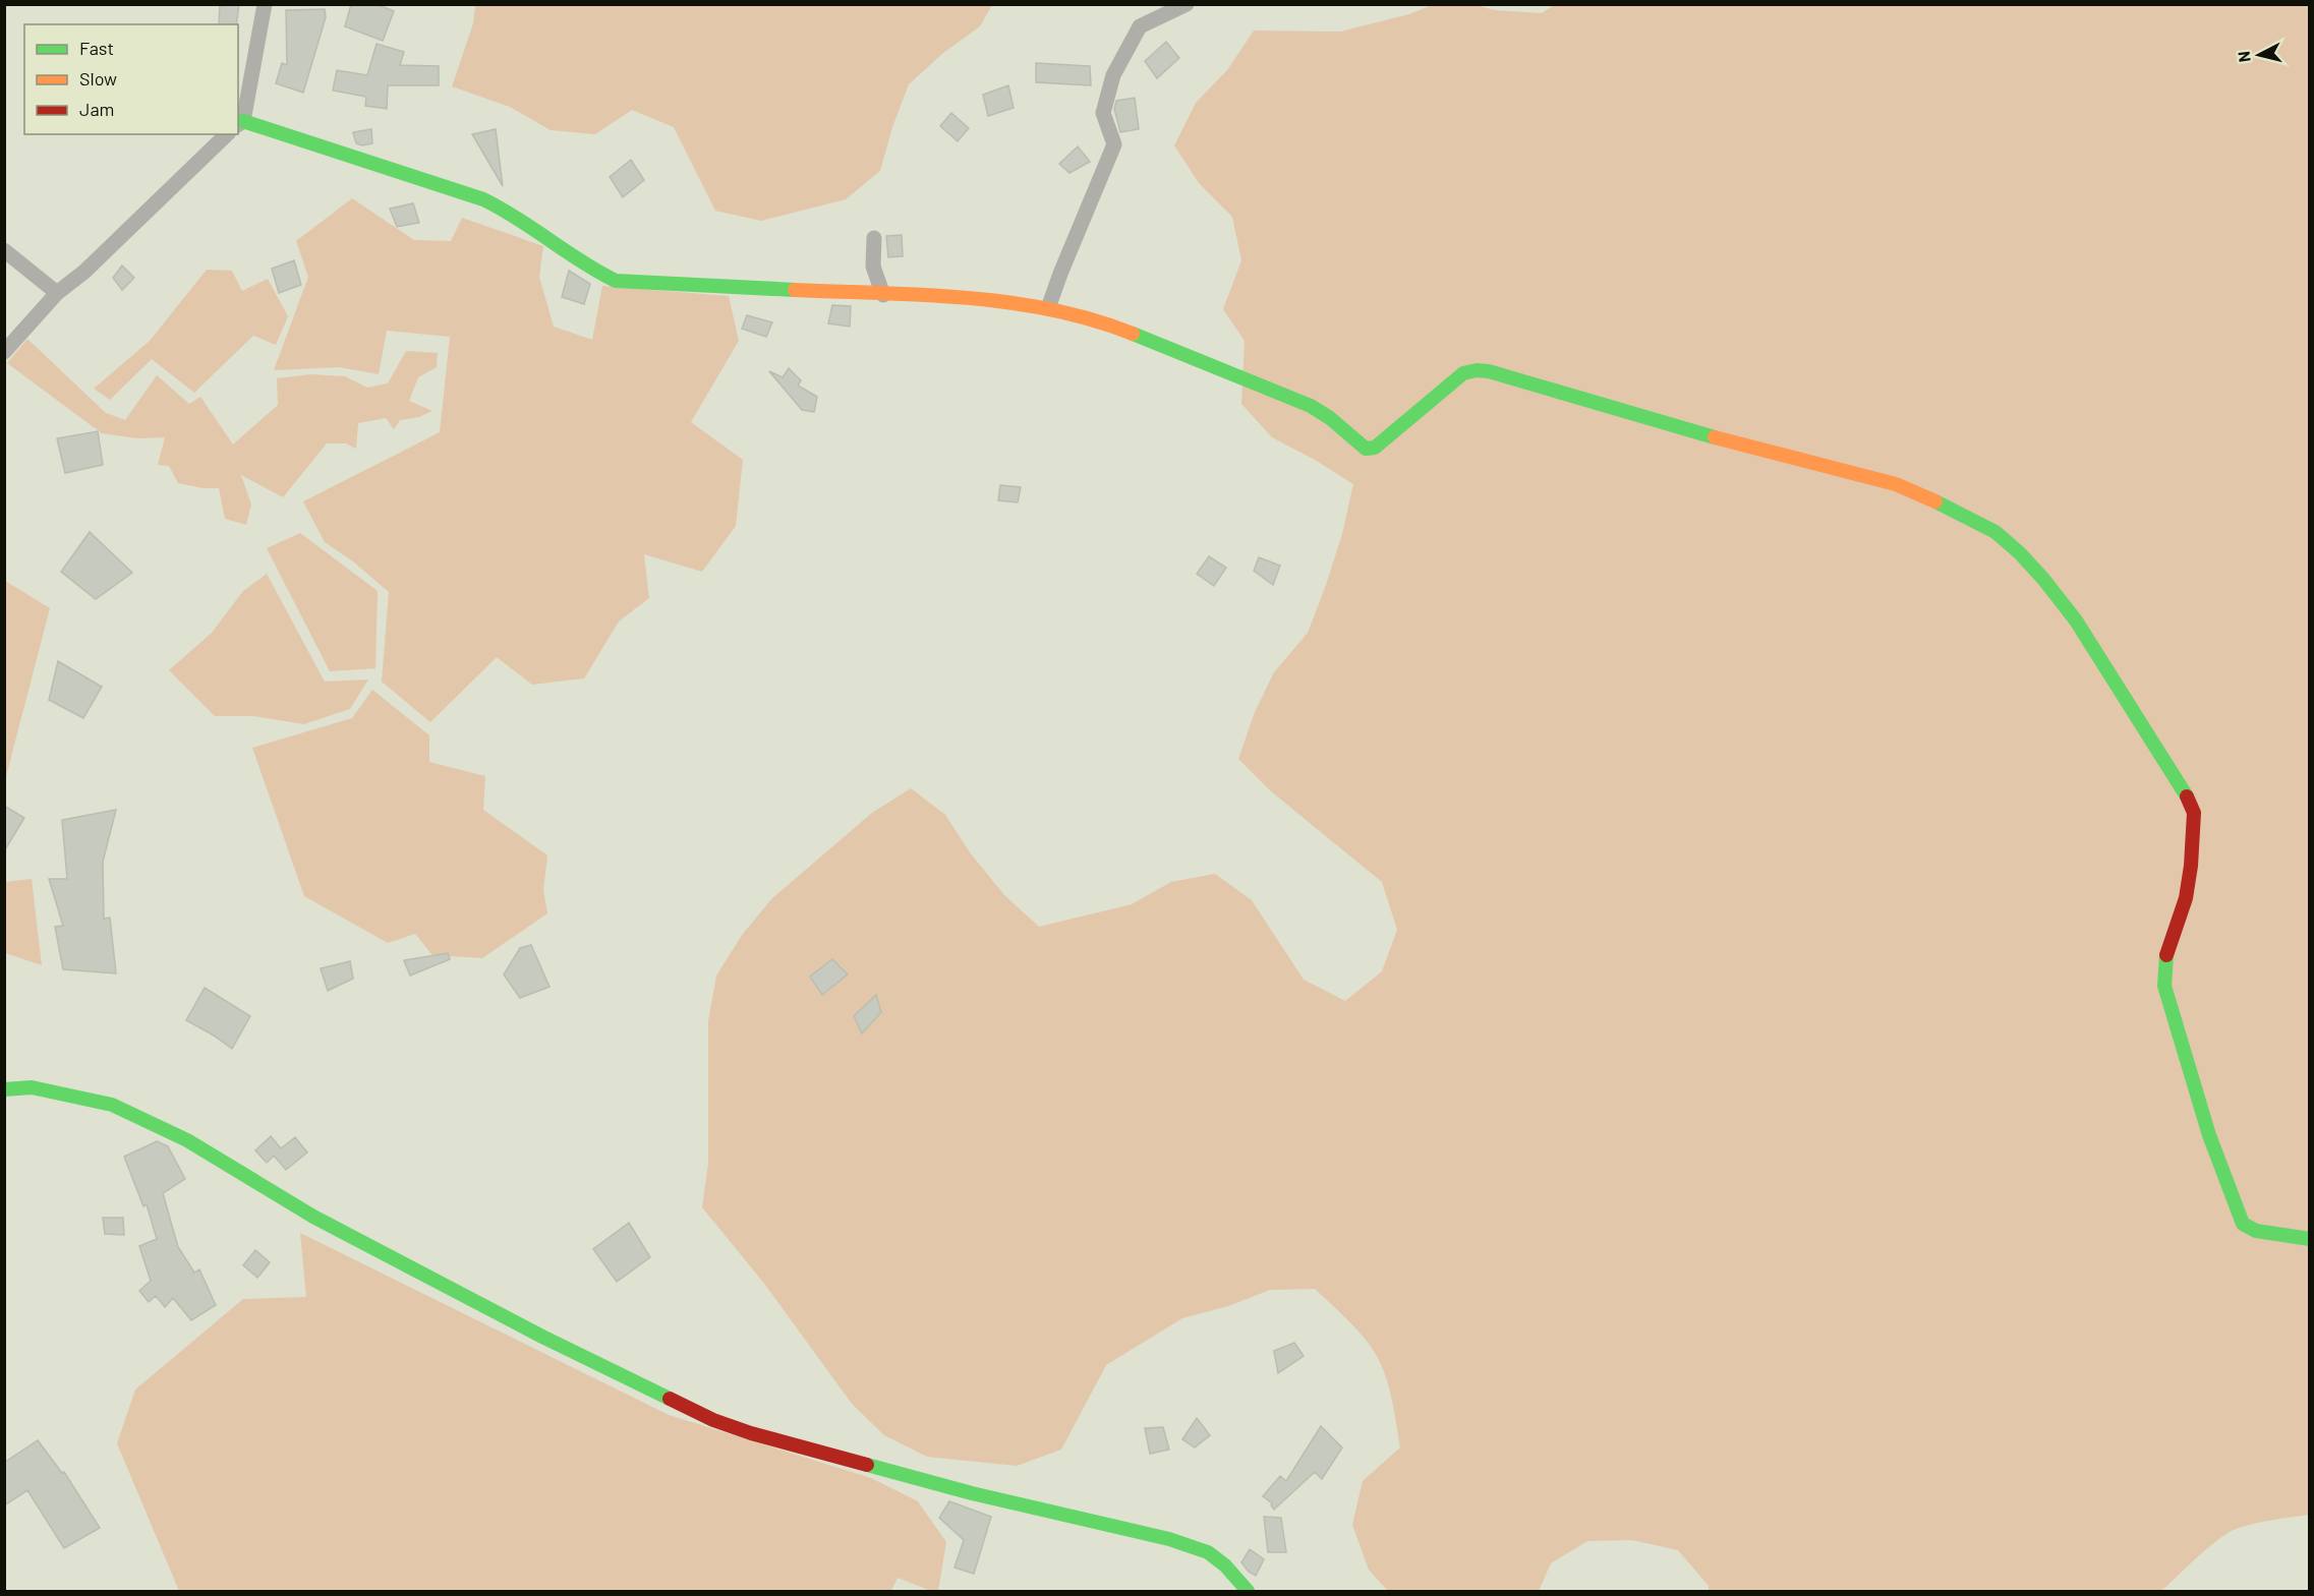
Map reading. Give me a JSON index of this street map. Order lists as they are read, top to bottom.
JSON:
{
  "legend": ["Fast", "Slow", "Jam"],
  "north": "left"
}
